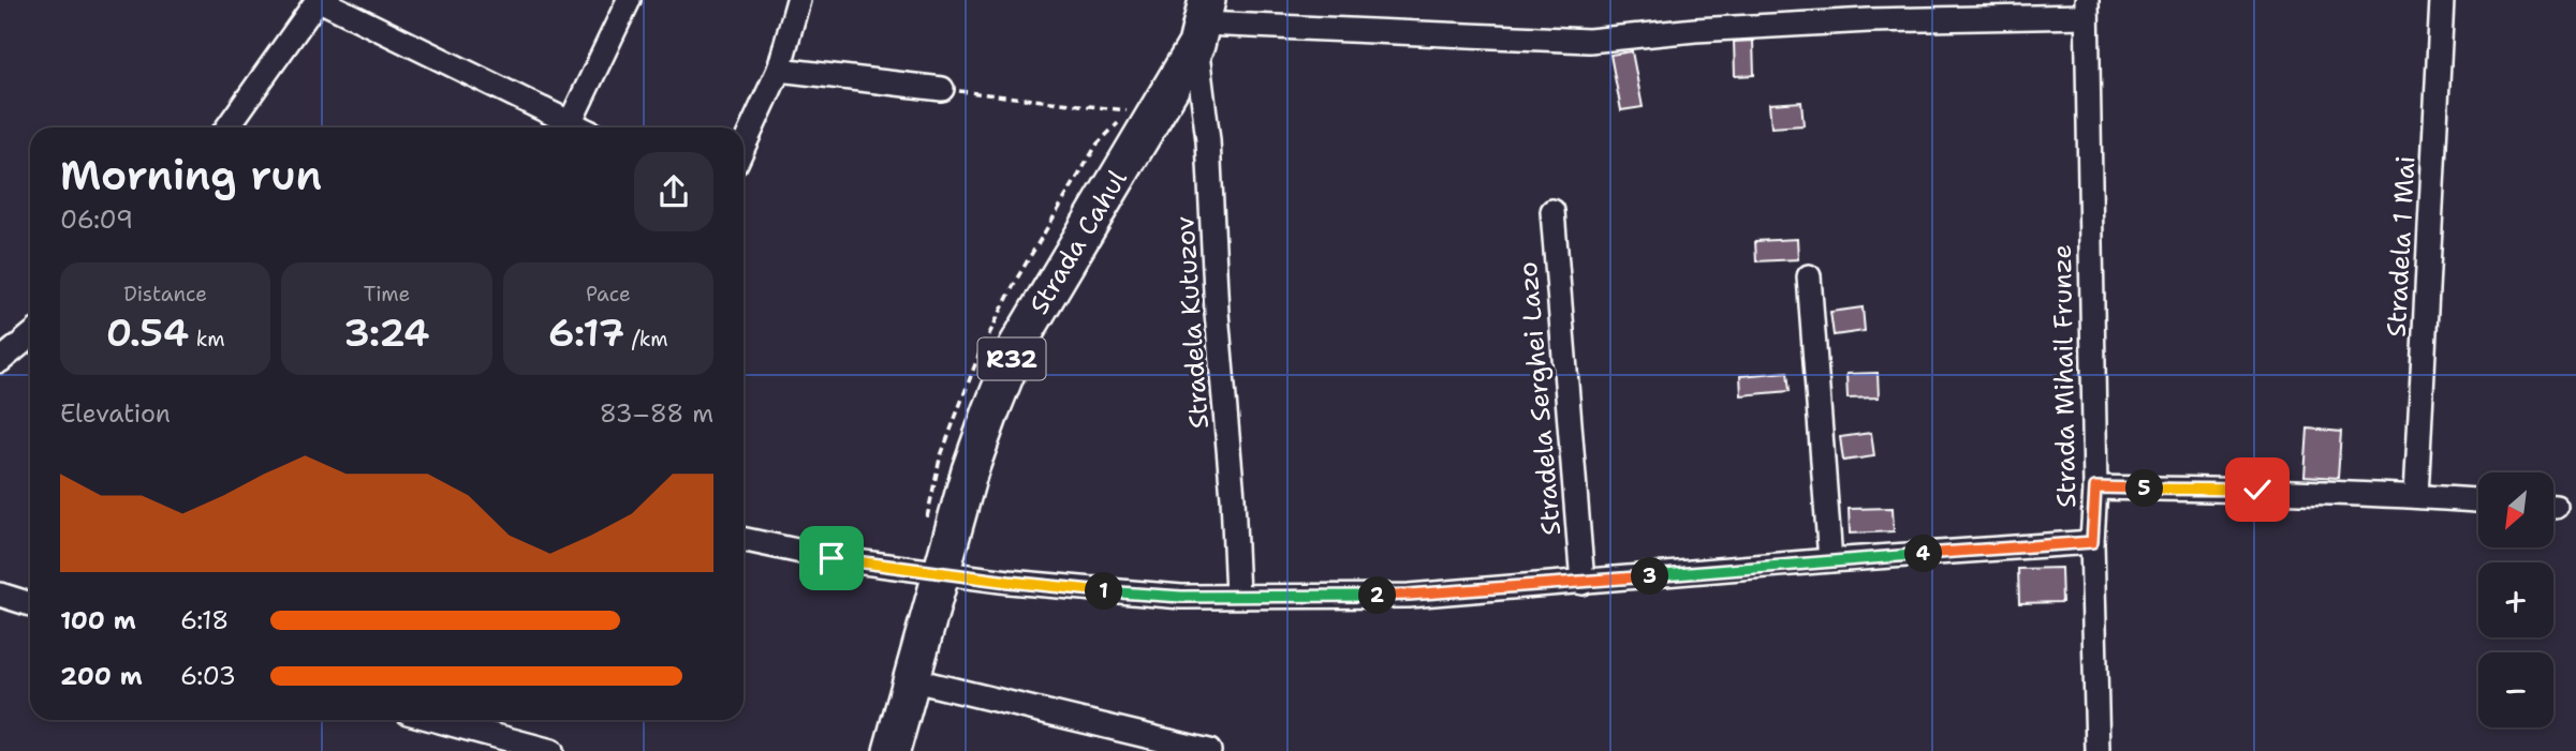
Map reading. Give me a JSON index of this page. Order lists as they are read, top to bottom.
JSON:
{
  "streets": {
    "main road": ["Strada Cahul", "R32"],
    "street": [
      "Stradela 1 Mai",
      "Stradela Kutuzov",
      "Strada Mihail Frunze",
      "Stradela Serghei Lazo"
    ]
  },
  "crossings": [
    ["Strada Cahul", "Stradela Kutuzov"]
  ],
  "north": "bottom left",
  "page": {
    "heading": ["Morning run", "06:09"],
    "stats": [
      ["Distance", "0.54 km"],
      ["Time", "3:24"],
      ["Pace", "6:17 /km"]
    ],
    "chart": ["Elevation", "83–88 m"],
    "pins": [
      "5",
      "4",
      "3",
      "1",
      "2"
    ],
    "map_buttons": ["+", "−"],
    "list": [
      {
        "name": "100 m",
        "note": "6:18"
      },
      {
        "name": "200 m",
        "note": "6:03"
      }
    ]
  }
}
